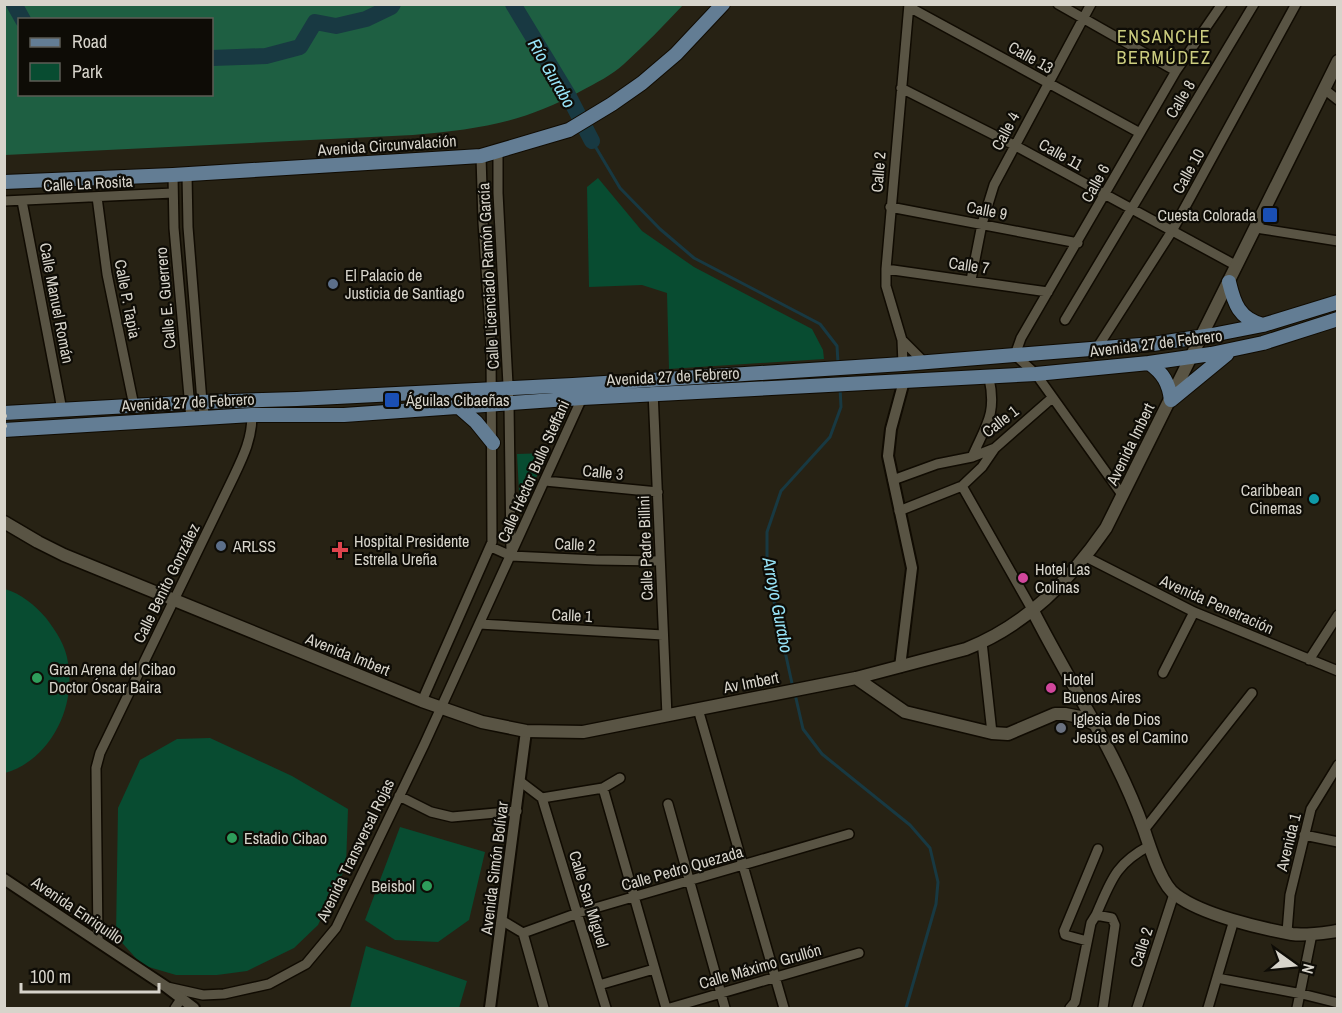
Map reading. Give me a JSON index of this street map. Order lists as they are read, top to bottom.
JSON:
{
  "streets": {
    "main road": [
      "Avenida Circunvalación",
      "Avenida 27 de Febrero",
      "Avenida Imbert",
      "Av Imbert"
    ],
    "street": [
      "Calle 13",
      "Calle 8",
      "Calle 4",
      "Calle 11",
      "Calle 10",
      "Calle 2",
      "Calle La Rosita",
      "Calle 6",
      "Calle 9",
      "Calle 7",
      "Calle Licenciado Ramón García",
      "Calle E. Guerrero",
      "Calle P. Tapia",
      "Calle Manuel Román",
      "Calle 1",
      "Calle Héctor Bullo Steffani",
      "Calle 3",
      "Calle Padre Billini",
      "Calle Benito González",
      "Avenida Penetración",
      "Avenida 1",
      "Avenida Transversal Rojas",
      "Avenida Simón Bolívar",
      "Calle Pedro Quezada",
      "Calle San Miguel",
      "Avenida Enriquillo",
      "Calle Máximo Grullón"
    ]
  },
  "crossings": [
    ["Calle 13", "Calle 4"],
    ["Calle 13", "Calle 2"],
    ["Calle 13", "Calle 6"],
    ["Calle 8", "Calle 11"],
    ["Calle 4", "Calle 11"],
    ["Calle 4", "Calle 9"],
    ["Calle 4", "Calle 7"],
    ["Avenida Circunvalación", "Calle Licenciado Ramón García"],
    ["Avenida Circunvalación", "Calle E. Guerrero"],
    ["Calle 11", "Calle 10"],
    ["Calle 11", "Calle 2"],
    ["Calle 11", "Calle 6"],
    ["Calle 11", "Avenida Imbert"],
    ["Calle 10", "Avenida 27 de Febrero"],
    ["Calle 2", "Calle 9"],
    ["Calle 2", "Calle 7"],
    ["Calle 2", "Calle Licenciado Ramón García"],
    ["Calle 2", "Avenida 27 de Febrero"],
    ["Calle 2", "Calle Héctor Bullo Steffani"],
    ["Calle 2", "Calle Padre Billini"],
    ["Calle La Rosita", "Calle E. Guerrero"],
    ["Calle La Rosita", "Calle P. Tapia"],
    ["Calle La Rosita", "Calle Manuel Román"],
    ["Calle 6", "Calle 9"],
    ["Calle 6", "Calle 7"],
    ["Calle 6", "Avenida 27 de Febrero"],
    ["Calle Licenciado Ramón García", "Avenida 27 de Febrero"],
    ["Calle Licenciado Ramón García", "Calle 1"],
    ["Calle Licenciado Ramón García", "Avenida Imbert"],
    ["Calle Licenciado Ramón García", "Calle Héctor Bullo Steffani"],
    ["Calle Licenciado Ramón García", "Avenida Transversal Rojas"],
    ["Calle E. Guerrero", "Avenida 27 de Febrero"],
    ["Calle P. Tapia", "Avenida 27 de Febrero"],
    ["Calle Manuel Román", "Avenida 27 de Febrero"],
    ["Avenida 27 de Febrero", "Avenida Imbert"],
    ["Avenida 27 de Febrero", "Calle Héctor Bullo Steffani"],
    ["Avenida 27 de Febrero", "Calle Padre Billini"],
    ["Avenida 27 de Febrero", "Calle Benito González"],
    ["Calle 1", "Calle Padre Billini"],
    ["Avenida Imbert", "Calle Padre Billini"],
    ["Avenida Imbert", "Calle Benito González"],
    ["Avenida Imbert", "Avenida Penetración"],
    ["Avenida Imbert", "Av Imbert"],
    ["Avenida Imbert", "Avenida Transversal Rojas"],
    ["Avenida Imbert", "Avenida Simón Bolívar"],
    ["Calle Héctor Bullo Steffani", "Calle 3"],
    ["Calle 3", "Calle Padre Billini"],
    ["Calle Benito González", "Avenida Enriquillo"],
    ["Avenida Transversal Rojas", "Avenida Enriquillo"],
    ["Calle Pedro Quezada", "Calle San Miguel"]
  ],
  "districts": ["ENSANCHE BERMÚDEZ"],
  "water": ["Río Gurabo", "Arroyo Gurabo"],
  "places": {
    "transit": ["Cuesta Colorada", "Águilas Cibaeñas"],
    "other": [
      "El Palacio de Justicia de Santiago",
      "Caribbean Cinemas",
      "ARLSS",
      "Hotel Las Colinas",
      "Gran Arena del Cibao Doctor Óscar Baira",
      "Hotel Buenos Aires",
      "Iglesia de Dios Jesús es el Camino",
      "Estadio Cibao",
      "Beisbol"
    ],
    "health": ["Hospital Presidente Estrella Ureña"]
  },
  "legend": ["Road", "Park"],
  "scale_bar": "100 m",
  "north": "right"
}
